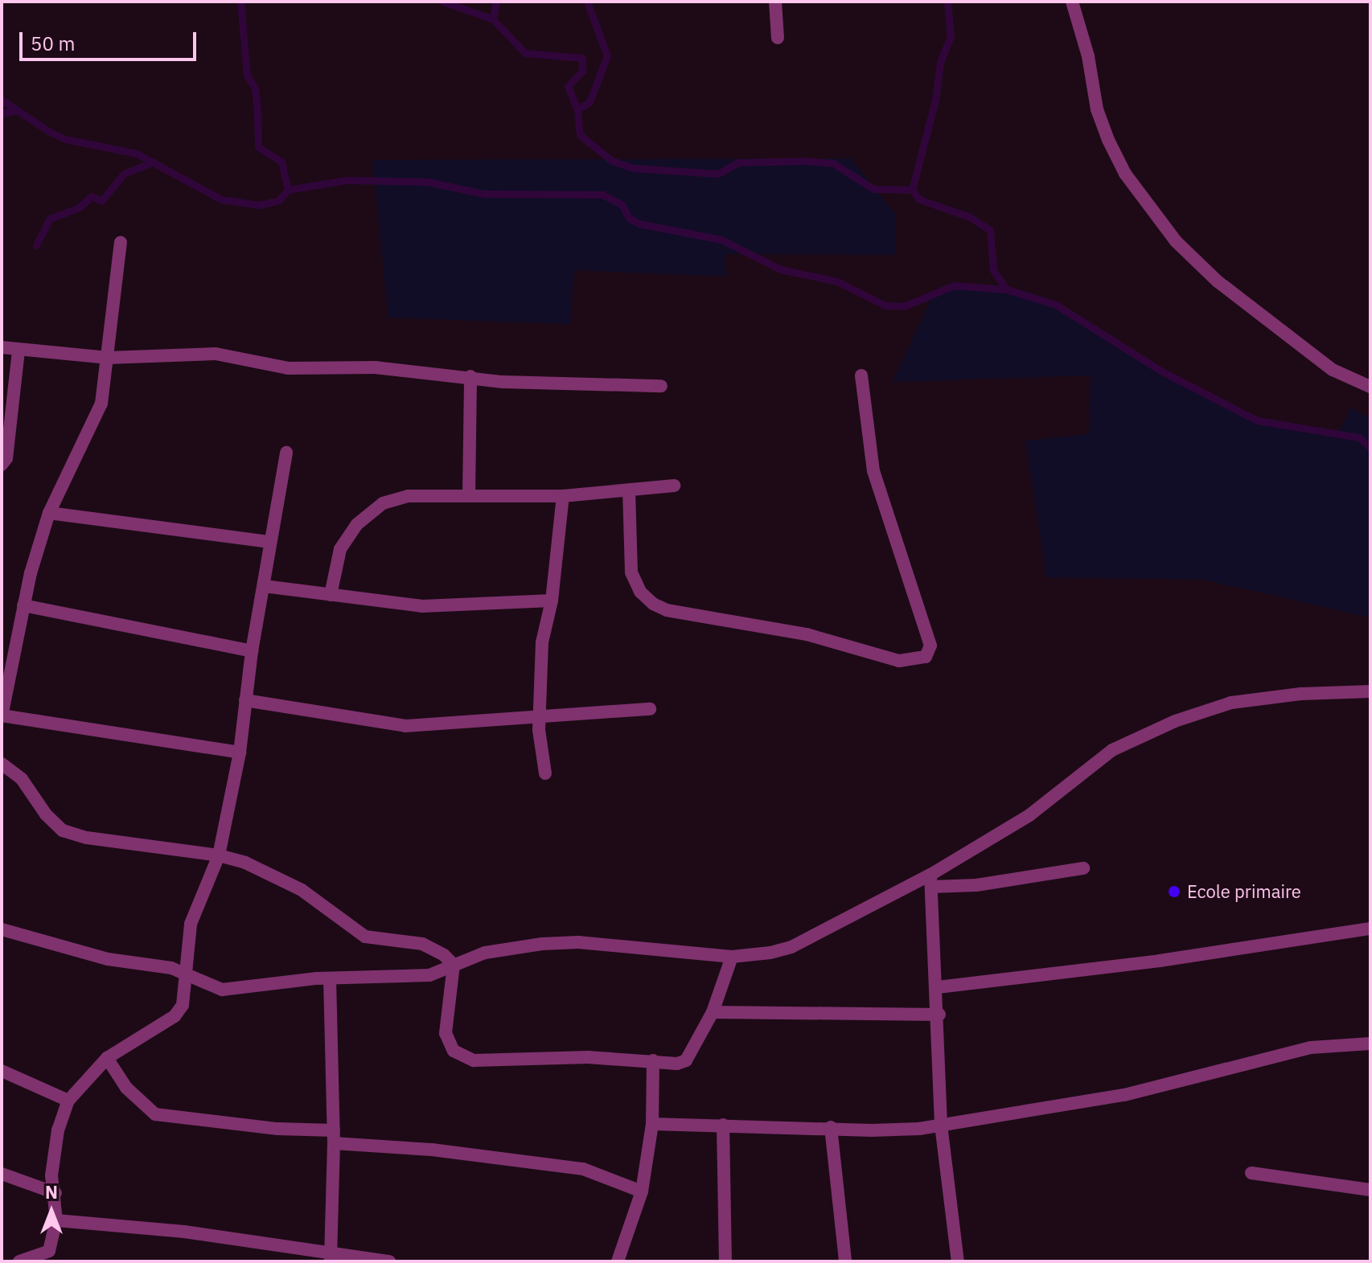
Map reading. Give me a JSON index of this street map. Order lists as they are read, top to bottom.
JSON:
{
  "places": ["Ecole primaire"],
  "scale_bar": "50 m",
  "north": "top"
}
